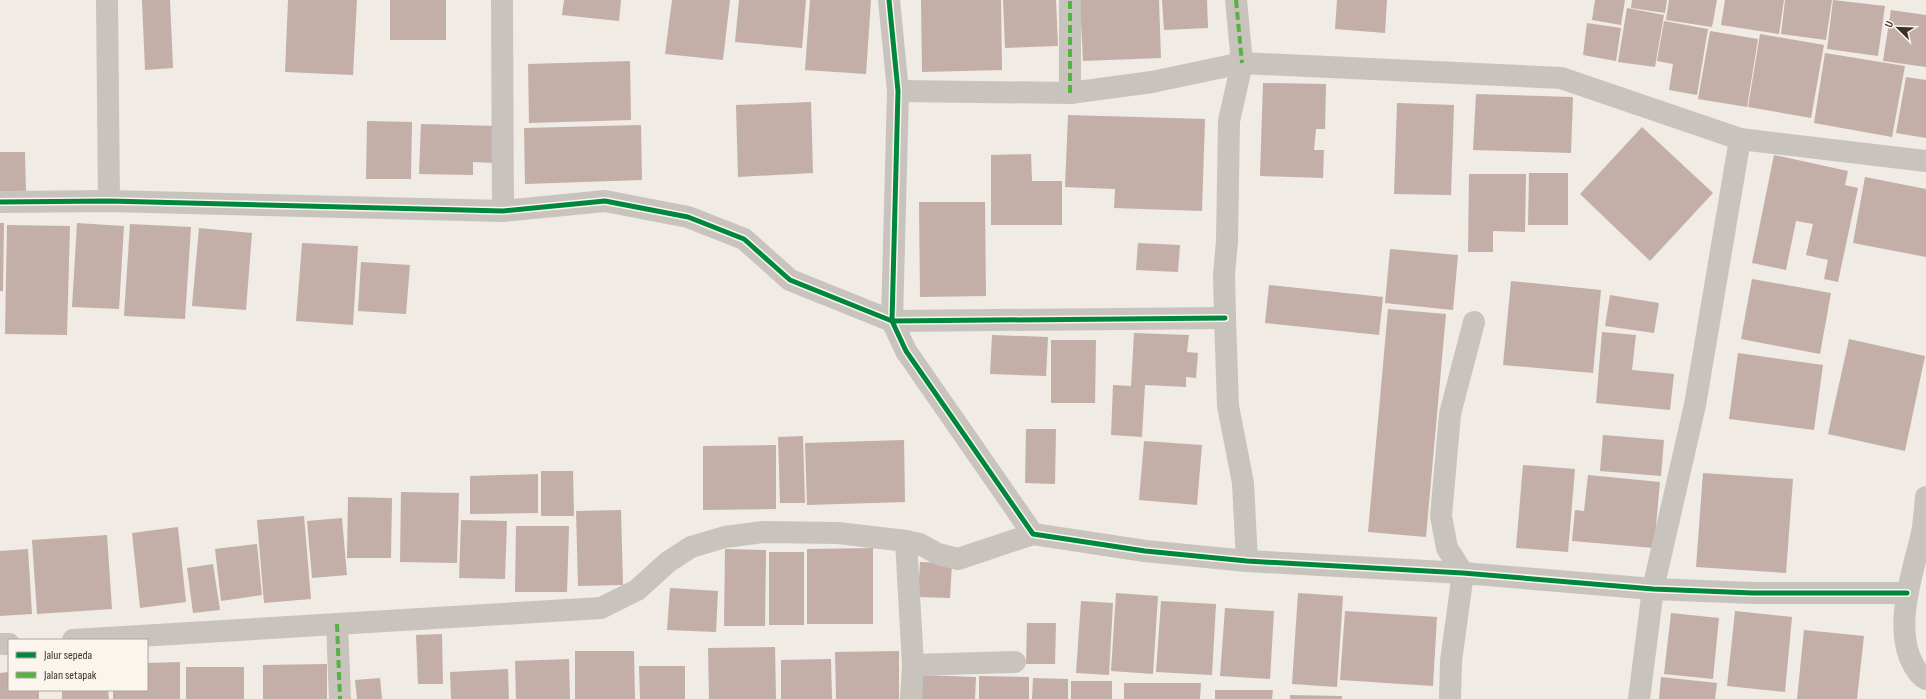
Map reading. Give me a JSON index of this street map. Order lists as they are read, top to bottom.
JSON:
{
  "legend": ["Jalur sepeda", "Jalan setapak"],
  "north": "top left"
}
